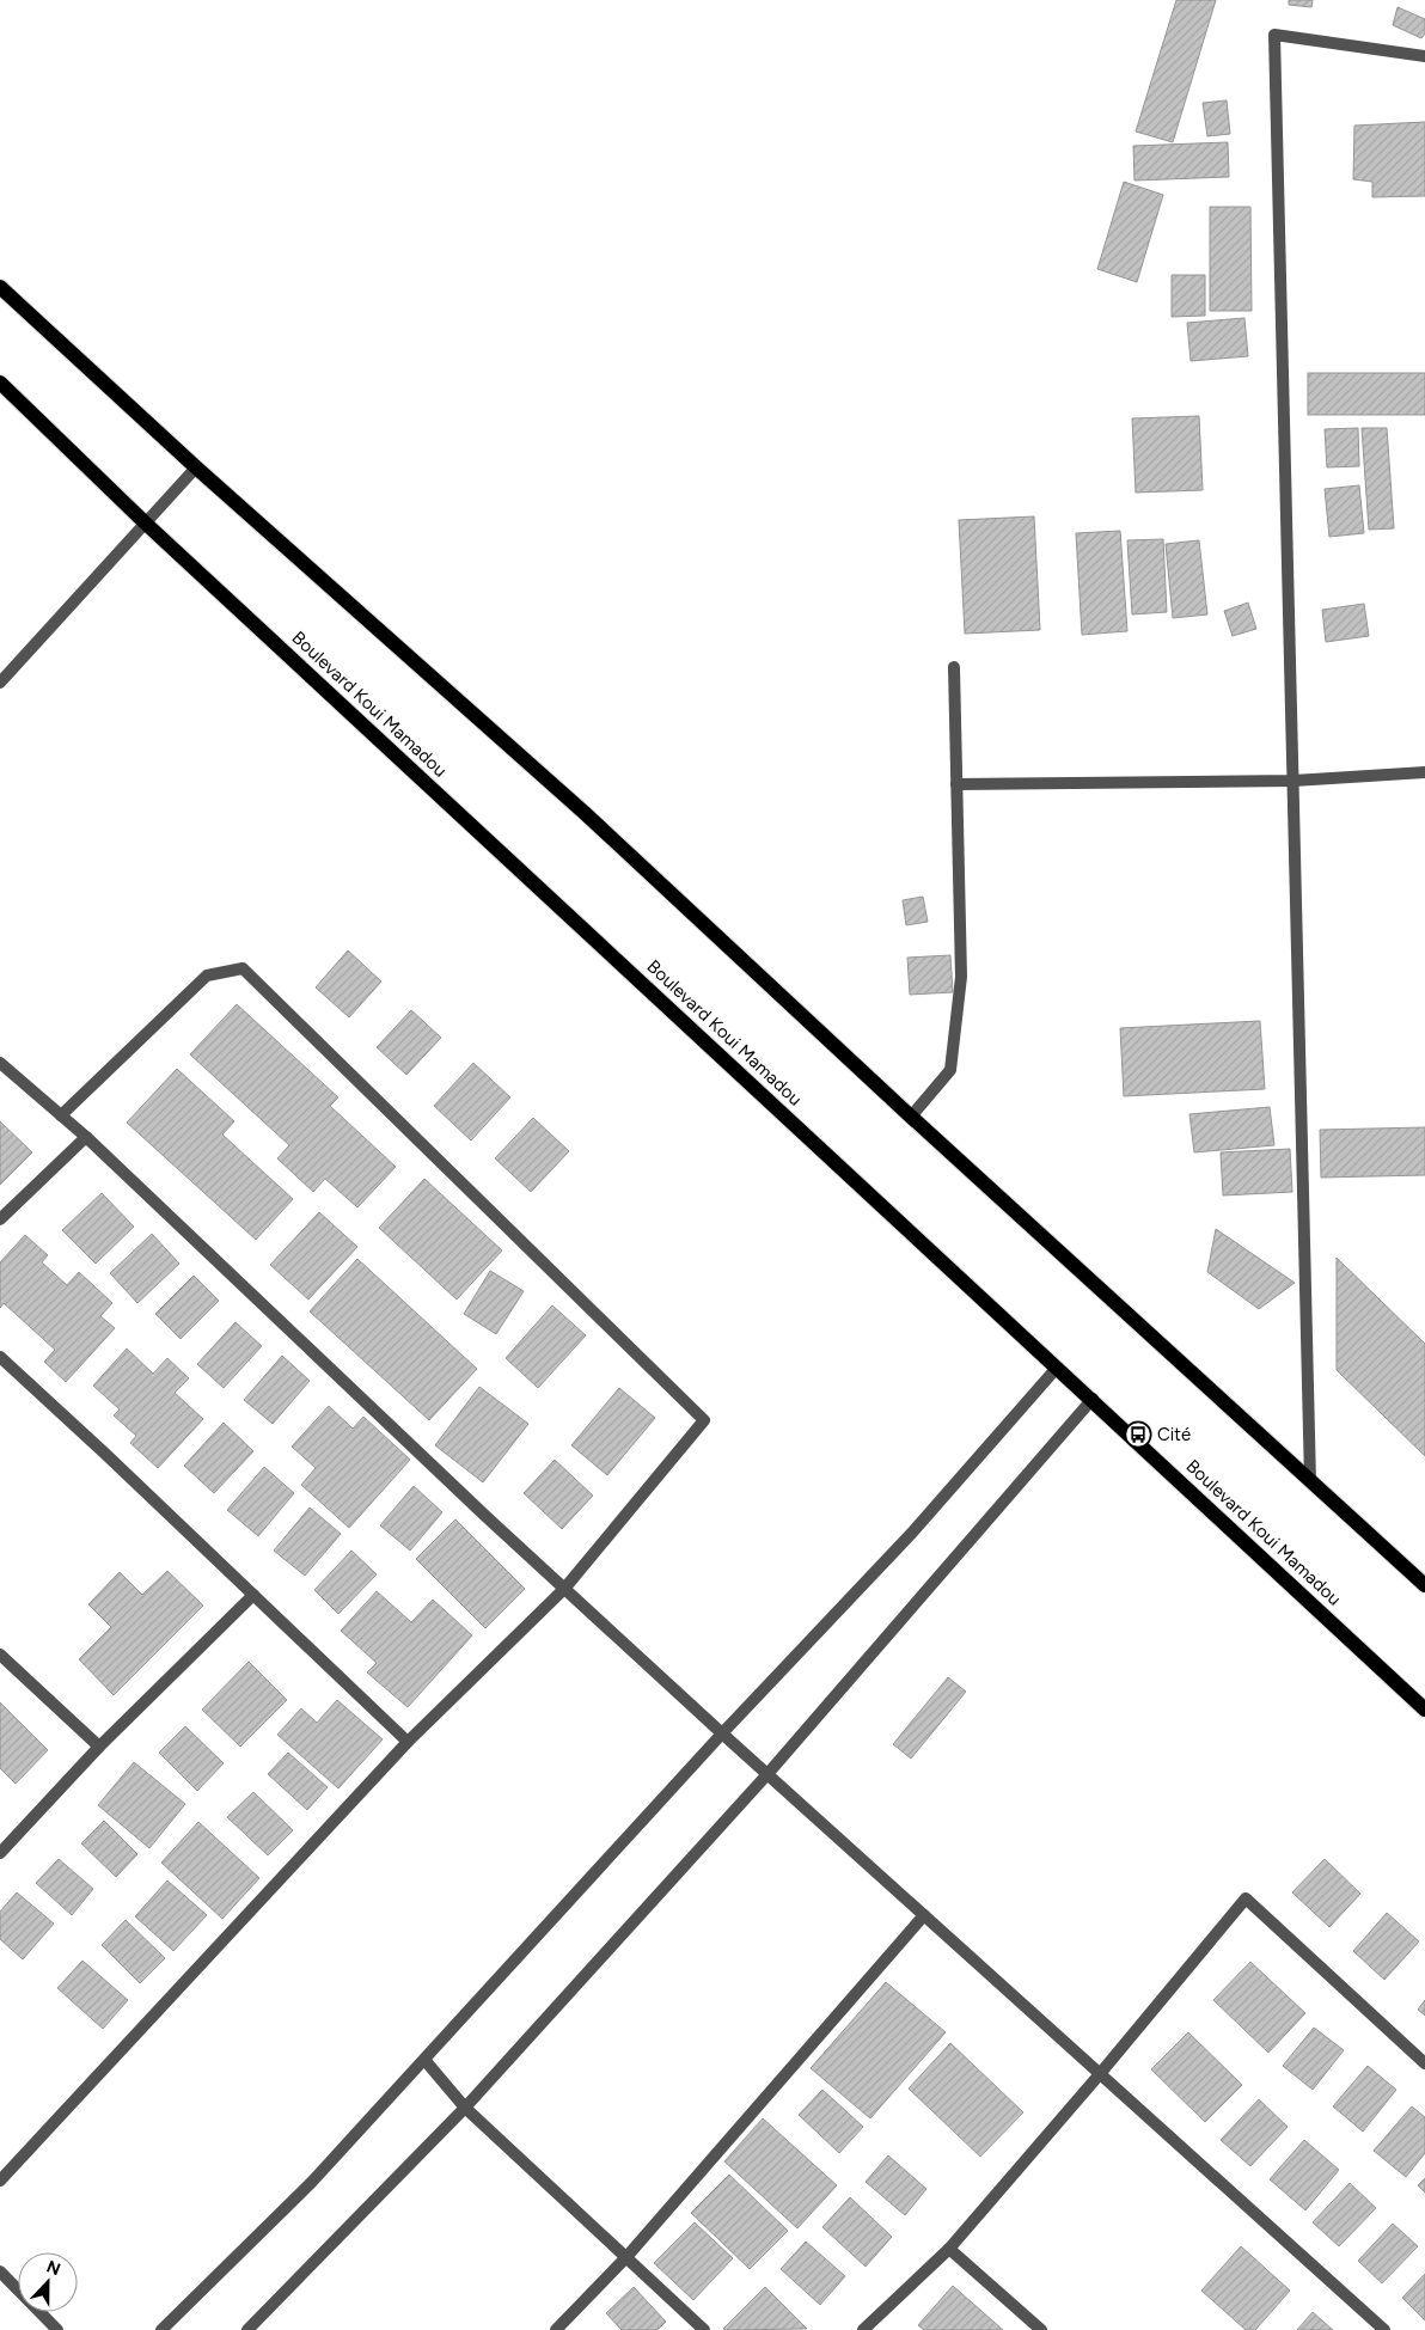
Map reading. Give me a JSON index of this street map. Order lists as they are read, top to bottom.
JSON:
{
  "streets": {
    "main road": ["Boulevard Koui Mamadou"]
  },
  "places": {
    "bus stop": ["Cité"]
  },
  "north": "top"
}
